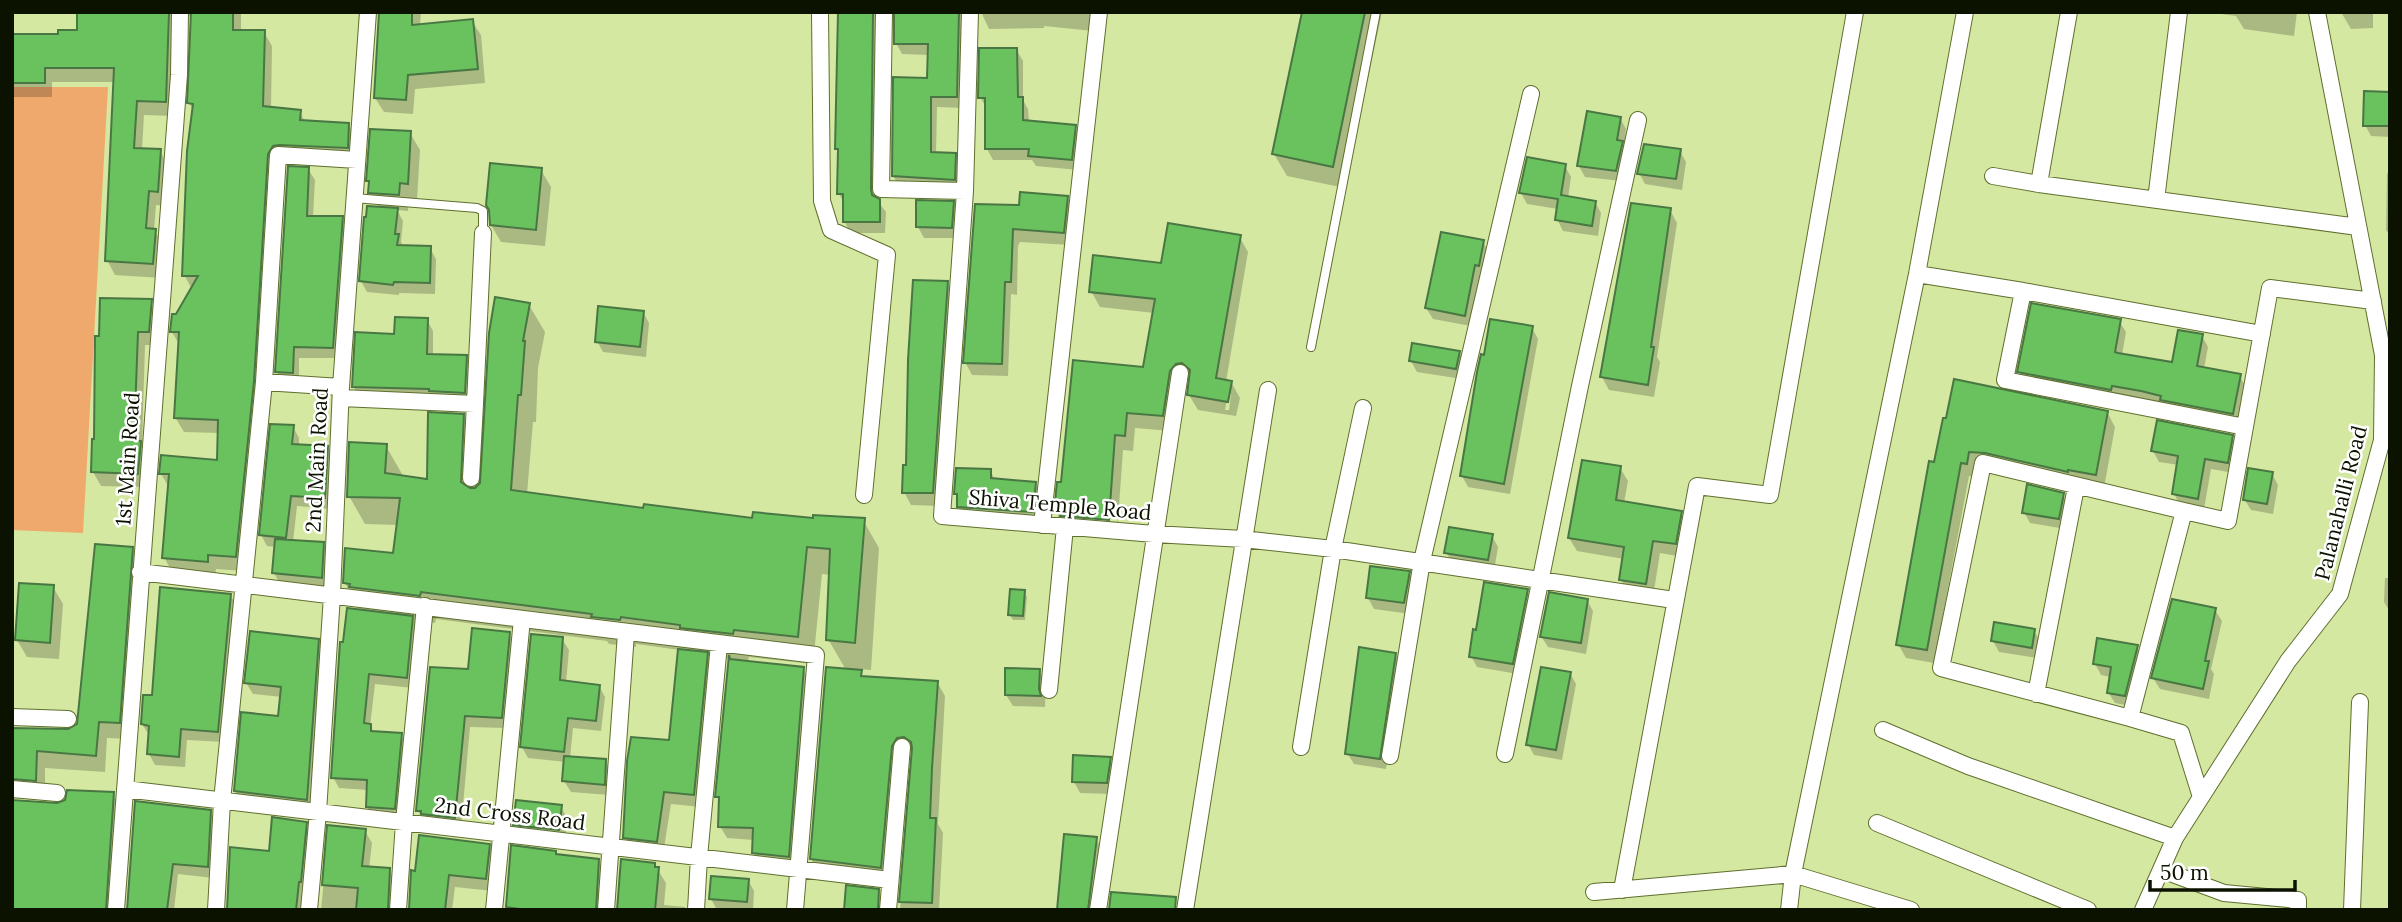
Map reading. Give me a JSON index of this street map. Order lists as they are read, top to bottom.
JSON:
{
  "streets": {
    "street": [
      "1st Main Road",
      "2nd Main Road",
      "Palanahalli Road",
      "Shiva Temple Road",
      "2nd Cross Road"
    ]
  },
  "crossings": [
    ["1st Main Road", "2nd Cross Road"],
    ["2nd Main Road", "2nd Cross Road"]
  ],
  "scale_bar": "50 m"
}
